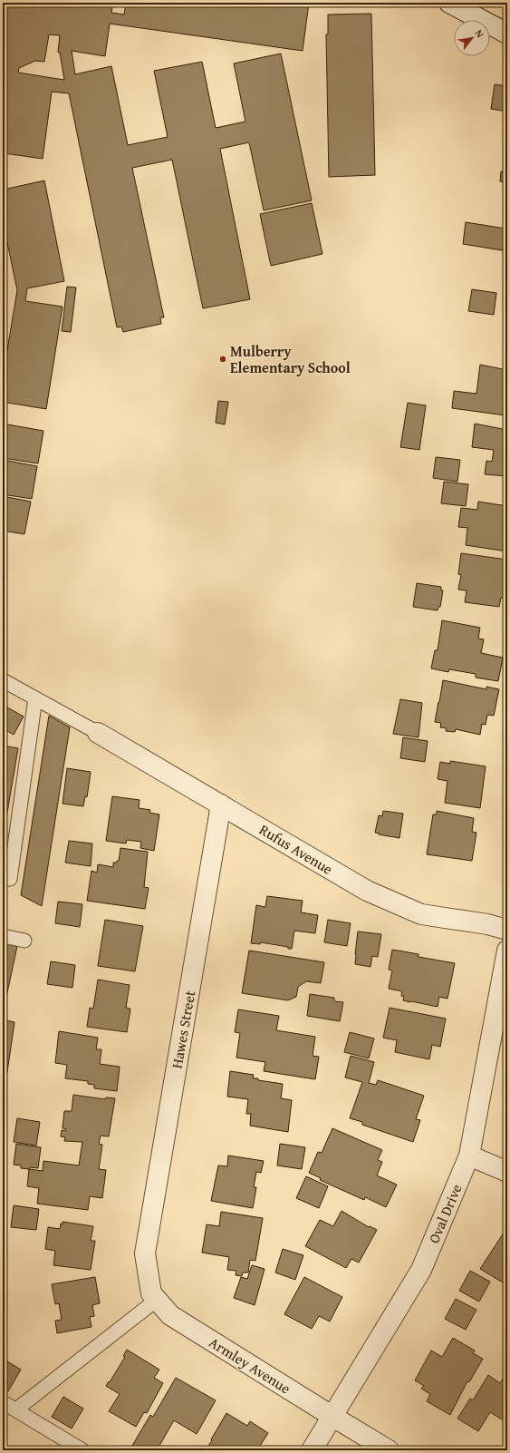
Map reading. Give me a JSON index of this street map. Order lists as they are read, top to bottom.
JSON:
{
  "streets": {
    "street": [
      "Rufus Avenue",
      "Hawes Street",
      "Oval Drive",
      "Armley Avenue"
    ]
  },
  "crossings": [
    ["Rufus Avenue", "Hawes Street"],
    ["Hawes Street", "Armley Avenue"],
    ["Oval Drive", "Armley Avenue"]
  ],
  "places": ["Mulberry Elementary School"],
  "north": "top right"
}
